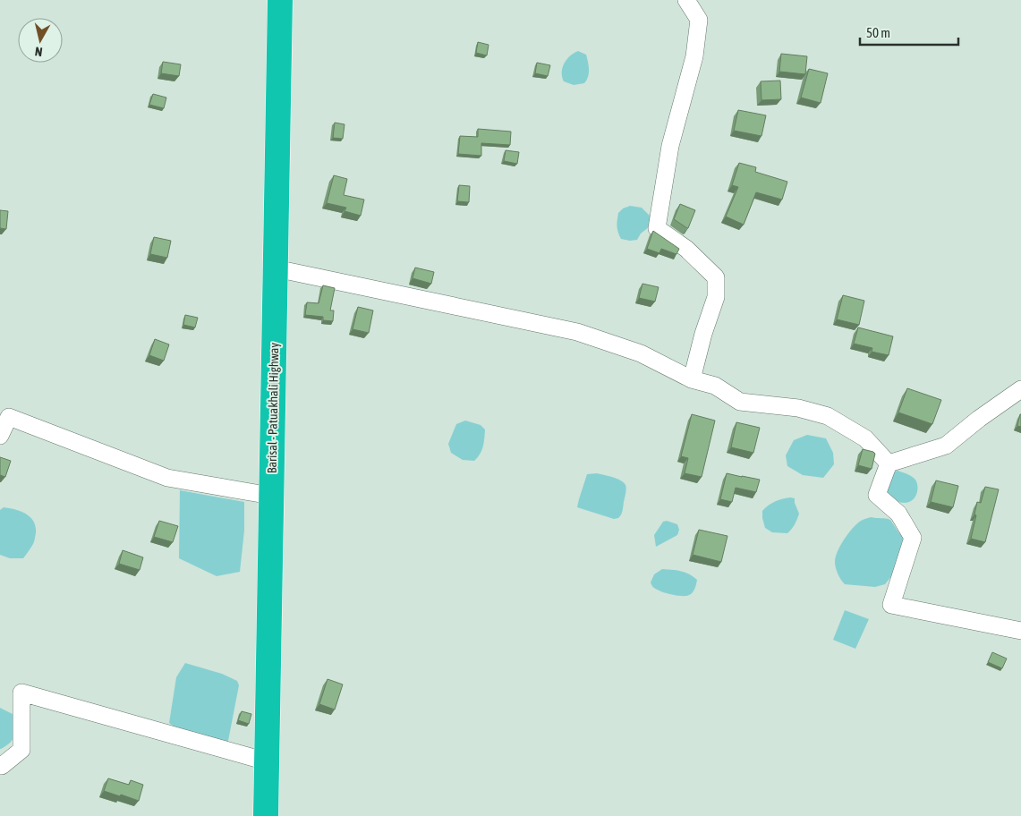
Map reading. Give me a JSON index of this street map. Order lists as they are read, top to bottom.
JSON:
{
  "streets": {
    "highway": ["Barisal - Patuakhali Highway"]
  },
  "scale_bar": "50 m",
  "north": "bottom"
}
